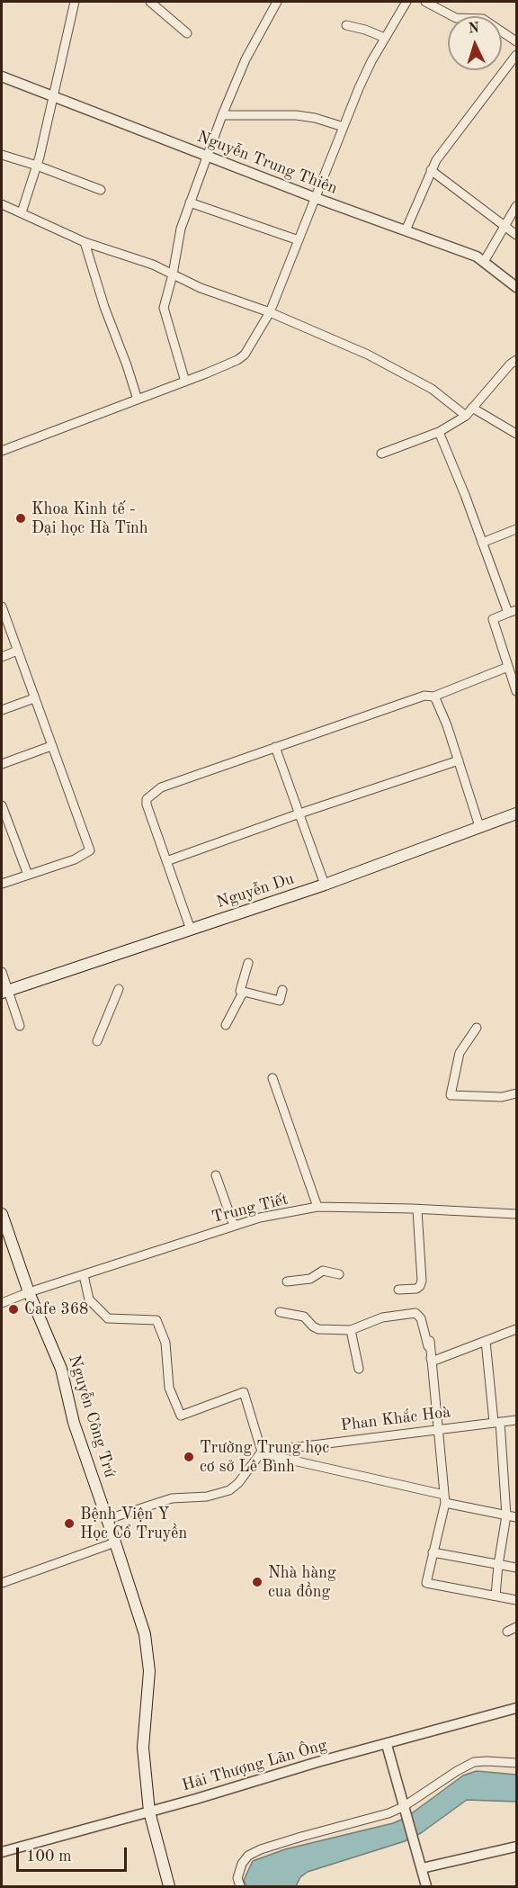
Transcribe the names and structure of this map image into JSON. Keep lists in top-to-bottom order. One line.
{"streets":{"main road":["Nguyễn Du","Nguyễn Công Trứ"],"street":["Nguyễn Trung Thiên","Trung Tiết","Phan Khắc Hoà","Hải Thượng Lãn Ông"]},"crossings":[["Trung Tiết","Nguyễn Công Trứ"],["Nguyễn Công Trứ","Hải Thượng Lãn Ông"]],"places":["Khoa Kinh tế - Đại học Hà Tĩnh","Cafe 368","Trường Trung học cơ sở Lê Bình","Bệnh Viện Y Học Cổ Truyền","Nhà hàng cua đồng"],"scale_bar":"100 m","north":"top"}
